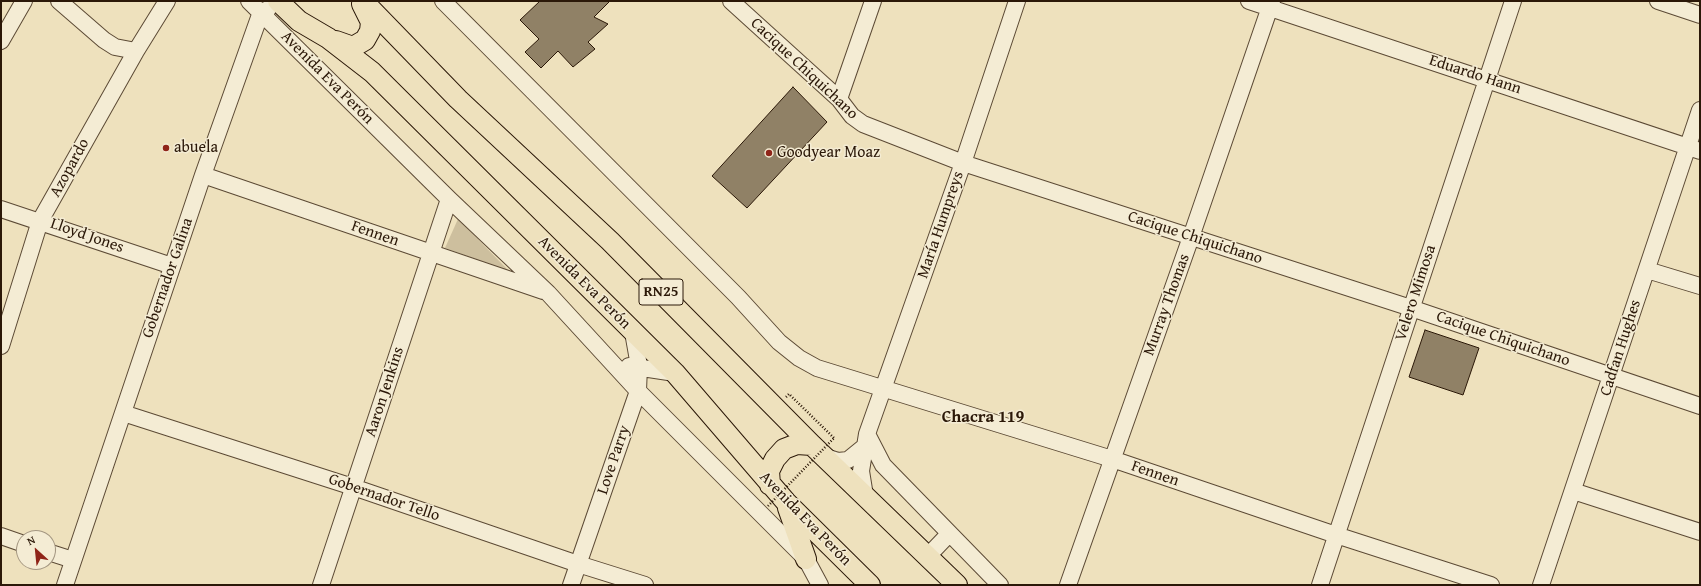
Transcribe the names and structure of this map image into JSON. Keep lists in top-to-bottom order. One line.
{"streets":{"main road":["Avenida Eva Perón","RN25"],"street":["Cacique Chiquichano","Eduardo Hann","Azopardo","María Humpreys","Fennen","Lloyd Jones","Gobernador Galina","Velero Mimosa","Murray Thomas","Cadfan Hughes","Aaron Jenkins","Love Parry","Gobernador Tello"]},"crossings":[["Cacique Chiquichano","María Humpreys"],["Cacique Chiquichano","Velero Mimosa"],["Cacique Chiquichano","Murray Thomas"],["Cacique Chiquichano","Cadfan Hughes"],["Eduardo Hann","Velero Mimosa"],["Eduardo Hann","Murray Thomas"],["Eduardo Hann","Cadfan Hughes"],["Avenida Eva Perón","Fennen"],["Avenida Eva Perón","Gobernador Galina"],["Avenida Eva Perón","Aaron Jenkins"],["Avenida Eva Perón","Love Parry"],["Azopardo","Lloyd Jones"],["María Humpreys","Fennen"],["María Humpreys","RN25"],["Fennen","Gobernador Galina"],["Fennen","Velero Mimosa"],["Fennen","Murray Thomas"],["Fennen","Aaron Jenkins"],["Lloyd Jones","Gobernador Galina"],["Gobernador Galina","Gobernador Tello"],["Aaron Jenkins","Gobernador Tello"],["Love Parry","Gobernador Tello"]],"districts":["Chacra 119"],"places":["abuela","Goodyear Moaz"],"north":"top left"}
